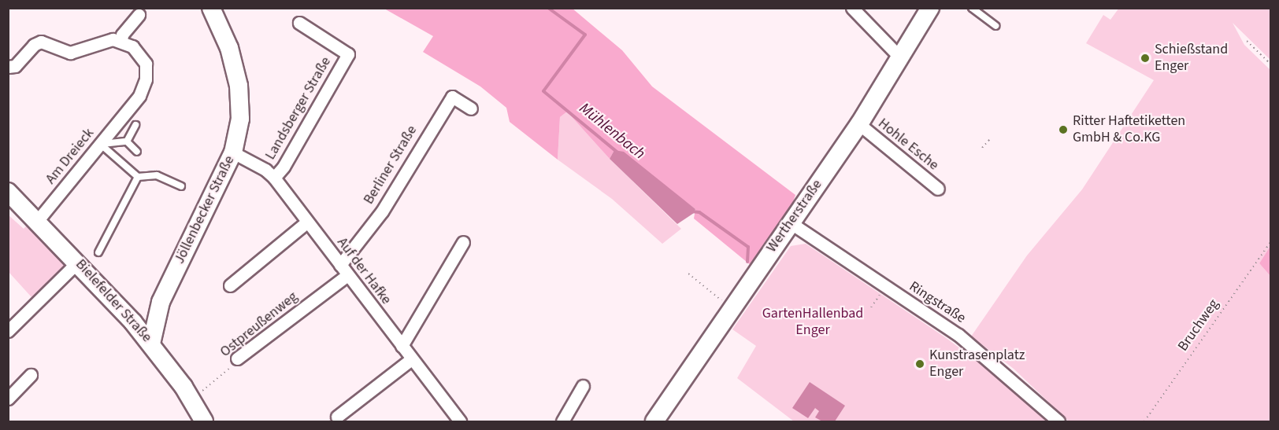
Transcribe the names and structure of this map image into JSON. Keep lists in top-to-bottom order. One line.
{"streets":{"main road":["Jöllenbecker Straße","Wertherstraße","Bielefelder Straße"],"street":["Landsberger Straße","Hohle Esche","Am Dreieck","Berliner Straße","Auf der Hafke","Ringstraße","Ostpreußenweg"],"path":["Bruchweg"]},"crossings":[["Landsberger Straße","Auf der Hafke"],["Hohle Esche","Wertherstraße"],["Am Dreieck","Bielefelder Straße"],["Berliner Straße","Auf der Hafke"],["Jöllenbecker Straße","Auf der Hafke"],["Jöllenbecker Straße","Bielefelder Straße"],["Wertherstraße","Ringstraße"],["Auf der Hafke","Ostpreußenweg"],["Bielefelder Straße","Ostpreußenweg"]],"water":["Mühlenbach"],"parks":["GartenHallenbad Enger"],"places":["Schießstand Enger","Ritter Haftetiketten GmbH & Co.KG","Kunstrasenplatz Enger"]}
